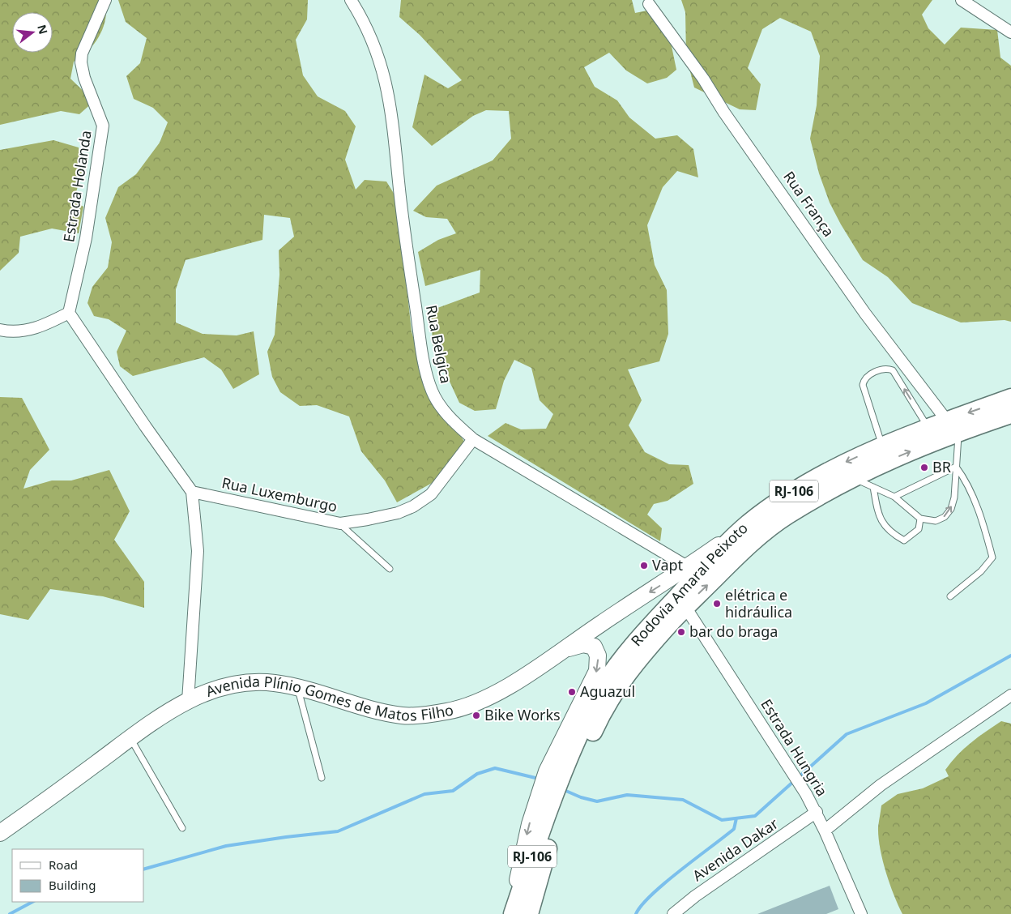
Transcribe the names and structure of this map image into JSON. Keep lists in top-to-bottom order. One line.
{"streets":{"highway":["RJ-106","Rodovia Amaral Peixoto"],"main road":["Avenida Plínio Gomes de Matos Filho"],"street":["Estrada Holanda","Rua França","Rua Belgica","Rua Luxemburgo","Estrada Hungria","Avenida Dakar"]},"crossings":[["Rua França","Rodovia Amaral Peixoto"],["Rua Belgica","Rua Luxemburgo"],["Rua Belgica","Avenida Plínio Gomes de Matos Filho"],["Rodovia Amaral Peixoto","Avenida Plínio Gomes de Matos Filho"],["Rodovia Amaral Peixoto","Estrada Hungria"],["Estrada Hungria","Avenida Dakar"]],"places":["BR","Vapt","elétrica e hidráulica","bar do braga","Aguazul","Bike Works"],"legend":["Road","Building"],"north":"right"}
